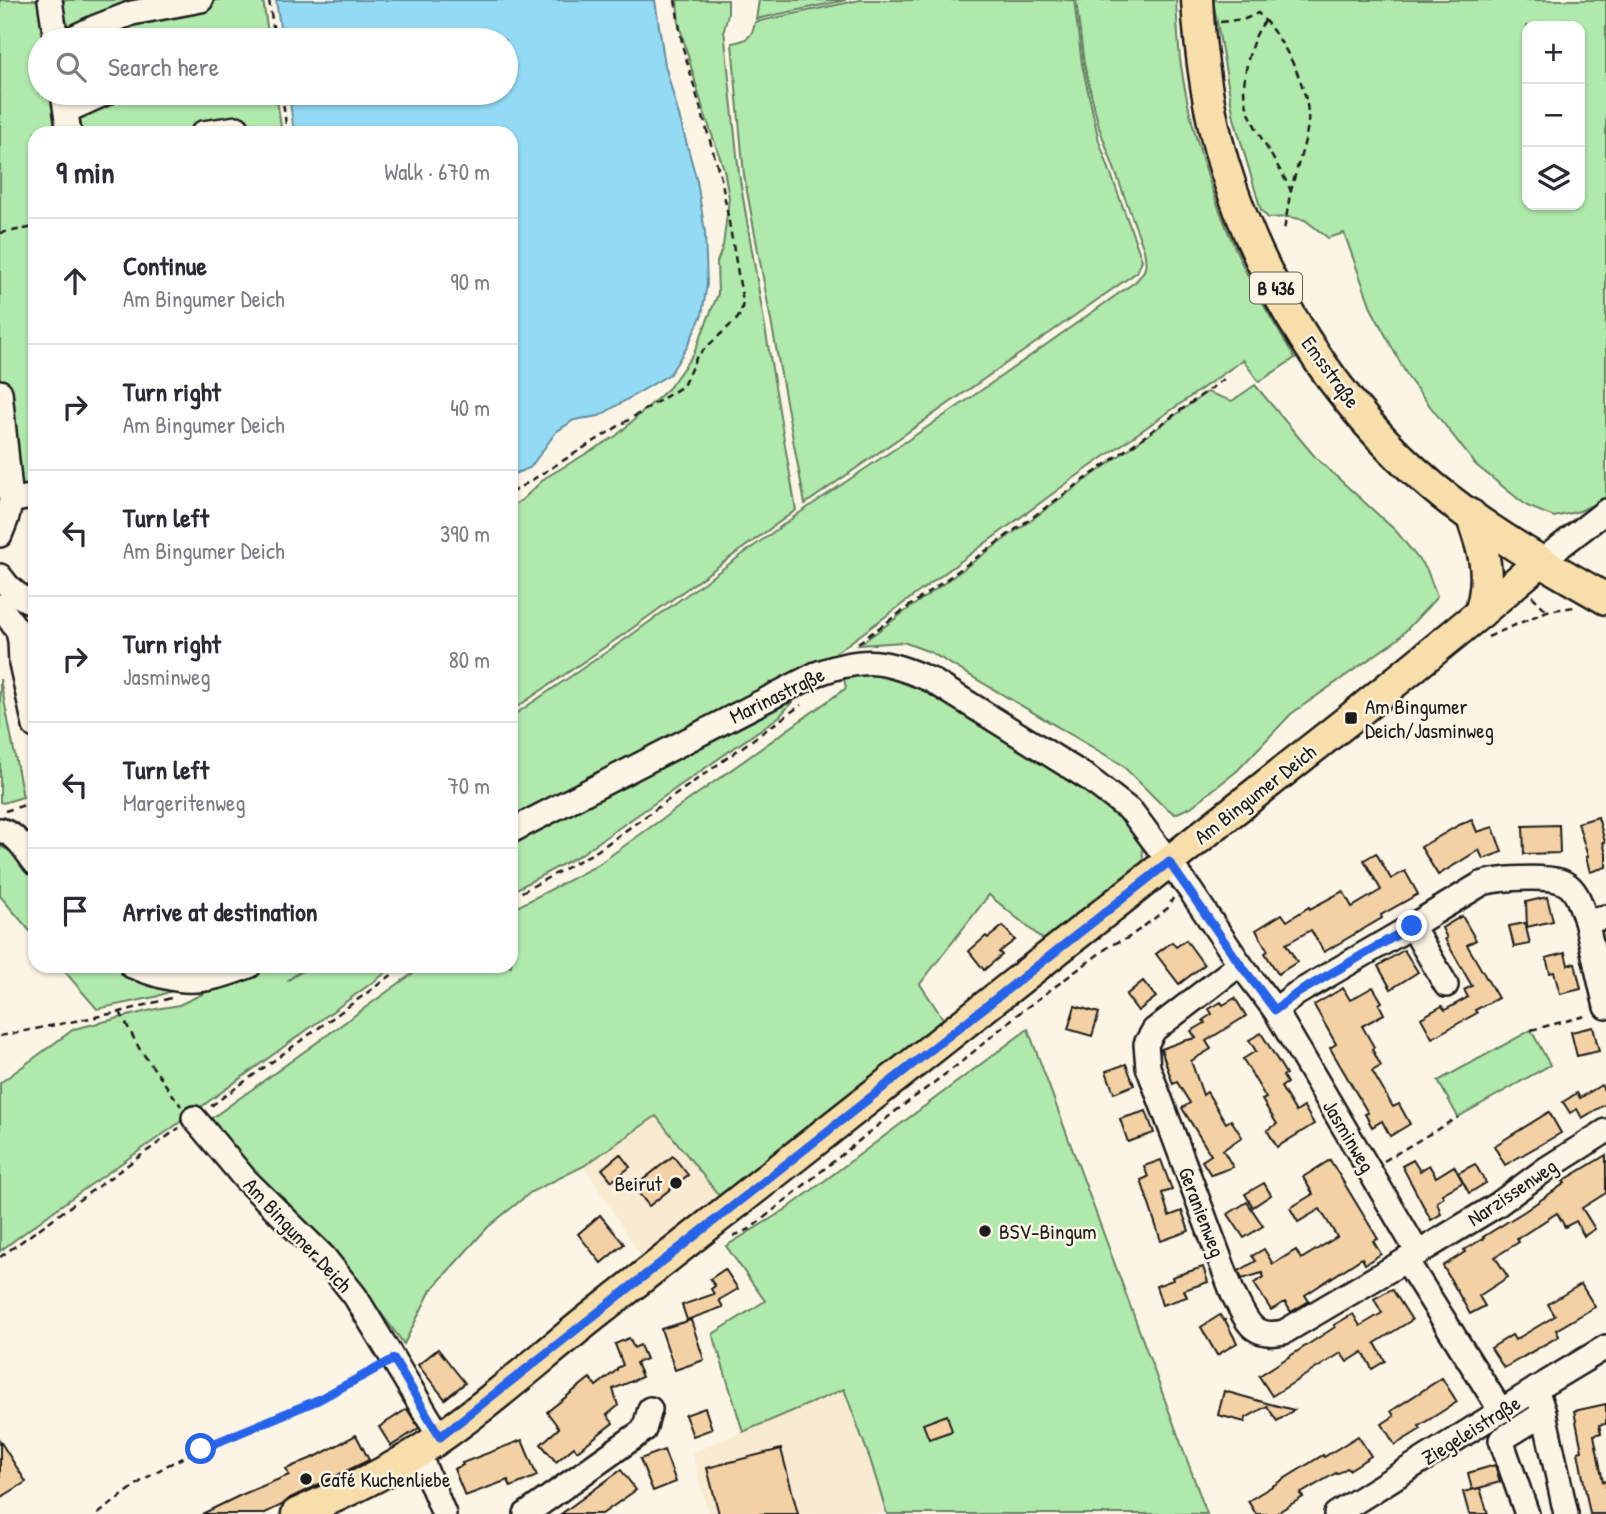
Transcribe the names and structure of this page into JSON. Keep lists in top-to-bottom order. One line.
{"streets":{"main road":["B 436","Emsstraße","Am Bingumer Deich"],"street":["Marinastraße","Jasminweg","Narzissenweg","Geranienweg","Ziegeleistraße"]},"crossings":[["Emsstraße","Am Bingumer Deich"],["Marinastraße","Am Bingumer Deich"],["Marinastraße","Jasminweg"],["Am Bingumer Deich","Jasminweg"],["Jasminweg","Narzissenweg"],["Jasminweg","Geranienweg"],["Jasminweg","Ziegeleistraße"],["Narzissenweg","Geranienweg"]],"places":{"transit":["Am Bingumer Deich/Jasminweg"],"other":["Beirut","BSV-Bingum","Café Kuchenliebe"]},"page":{"map_buttons":["+","−"],"search":"Search here","heading":["9 min","Walk · 670 m"],"list":[["Continue","Am Bingumer Deich","90 m"],["Turn right","Am Bingumer Deich","40 m"],["Turn left","Am Bingumer Deich","390 m"],["Turn right","Jasminweg","80 m"],["Turn left","Margeritenweg","70 m"],"Arrive at destination"]}}
